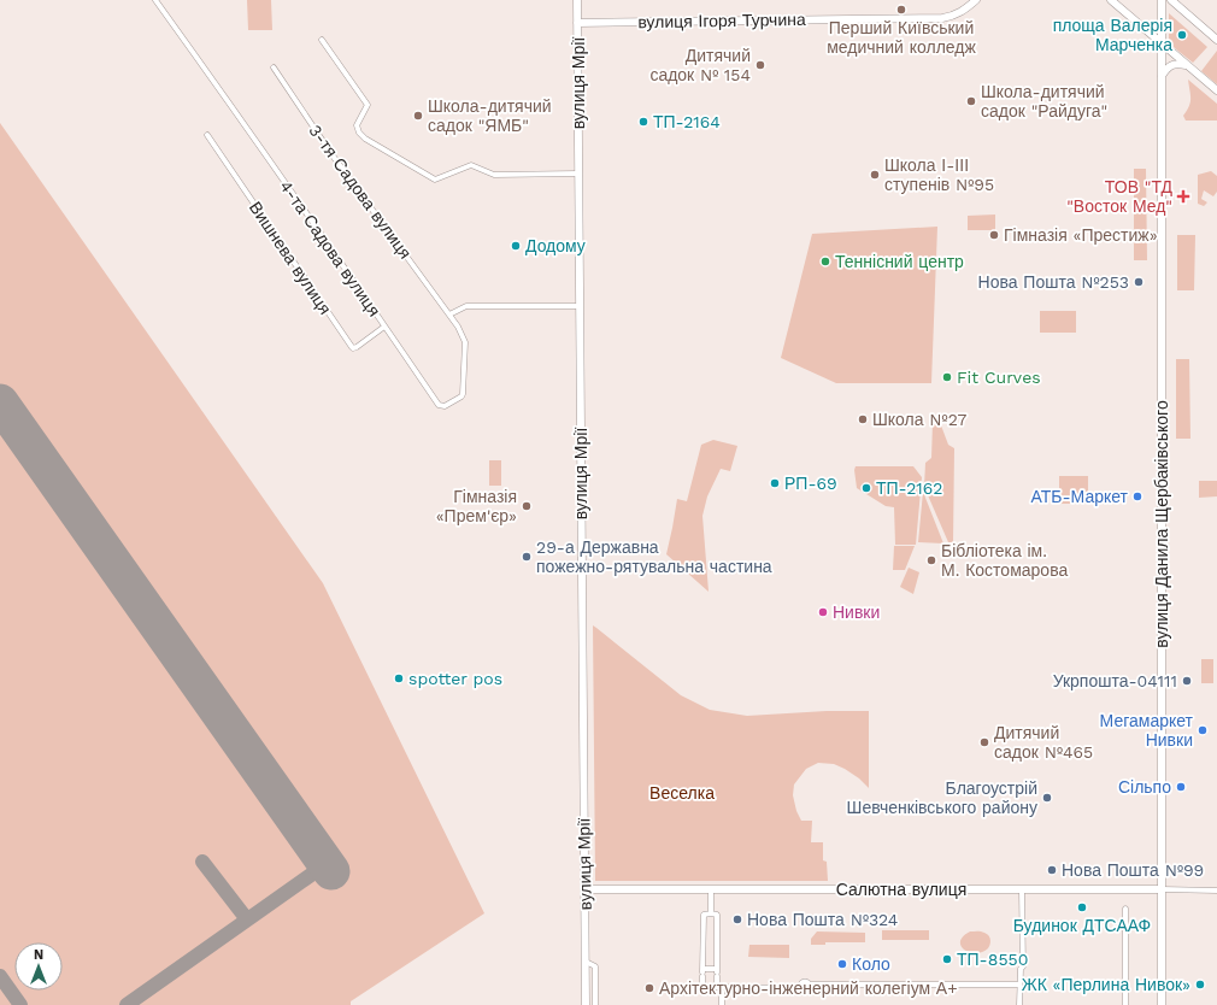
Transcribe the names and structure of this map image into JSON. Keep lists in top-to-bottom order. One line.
{"streets":{"street":["вулиця Ігоря Турчина","вулиця Мрії","3-тя Садова вулиця","4-та Садова вулиця","Вишнева вулиця","вулиця Данила Щербаківського","Салютна вулиця"]},"crossings":[["вулиця Ігоря Турчина","вулиця Мрії"],["вулиця Мрії","Салютна вулиця"],["3-тя Садова вулиця","4-та Садова вулиця"],["4-та Садова вулиця","Вишнева вулиця"],["вулиця Данила Щербаківського","Салютна вулиця"]],"parks":["Веселка"],"places":{"other":["Перший Київський медичний колледж","площа Валерія Марченка","Дитячий садок № 154","Школа-дитячий садок \"Райдуга\"","Школа-дитячий садок \"ЯМБ\"","ТП-2164","Школа І-ІІІ ступенів №95","Гімназія «Престиж»","Додому","Теннісний центр","Нова Пошта №253","Fit Curves","Школа №27","РП-69","ТП-2162","АТБ-Маркет","Гімназія «Прем'єр»","29-а Державна пожежно-рятувальна частина","Бібліотека ім. М. Костомарова","Нивки","spotter pos","Укрпошта-04111","Мегамаркет Нивки","Дитячий садок №465","Сільпо","Благоустрій Шевченківського району","Нова Пошта №99","Будинок ДТСААФ","Нова Пошта №324","ТП-8550","Коло","ЖК «Перлина Нивок»","Архітектурно-інженерний колегіум А+"],"health":["ТОВ \"ТД \"Восток Мед\""]},"north":"top"}
